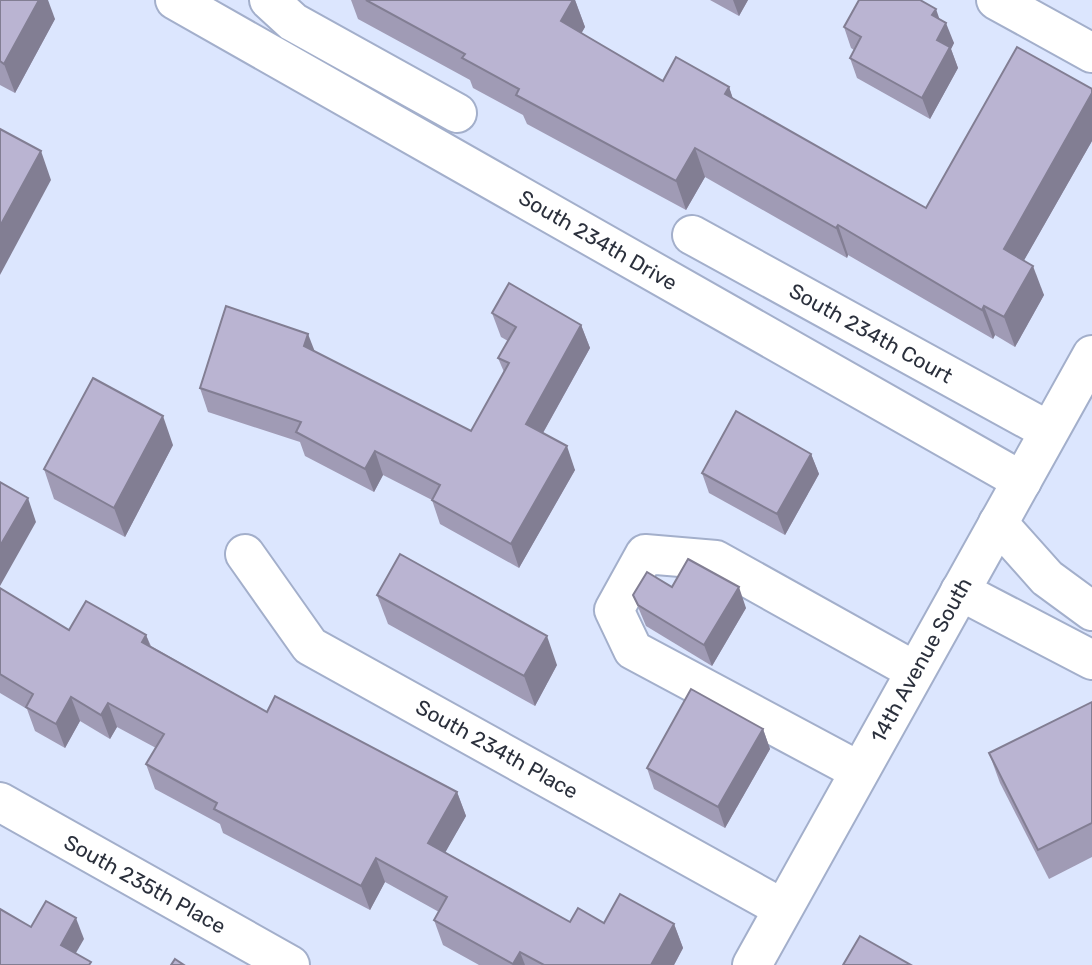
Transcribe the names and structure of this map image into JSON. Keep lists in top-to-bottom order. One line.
{"streets":{"street":["South 234th Drive","South 234th Court","14th Avenue South","South 234th Place","South 235th Place"]},"crossings":[["South 234th Drive","14th Avenue South"],["South 234th Court","14th Avenue South"],["14th Avenue South","South 234th Place"]]}
